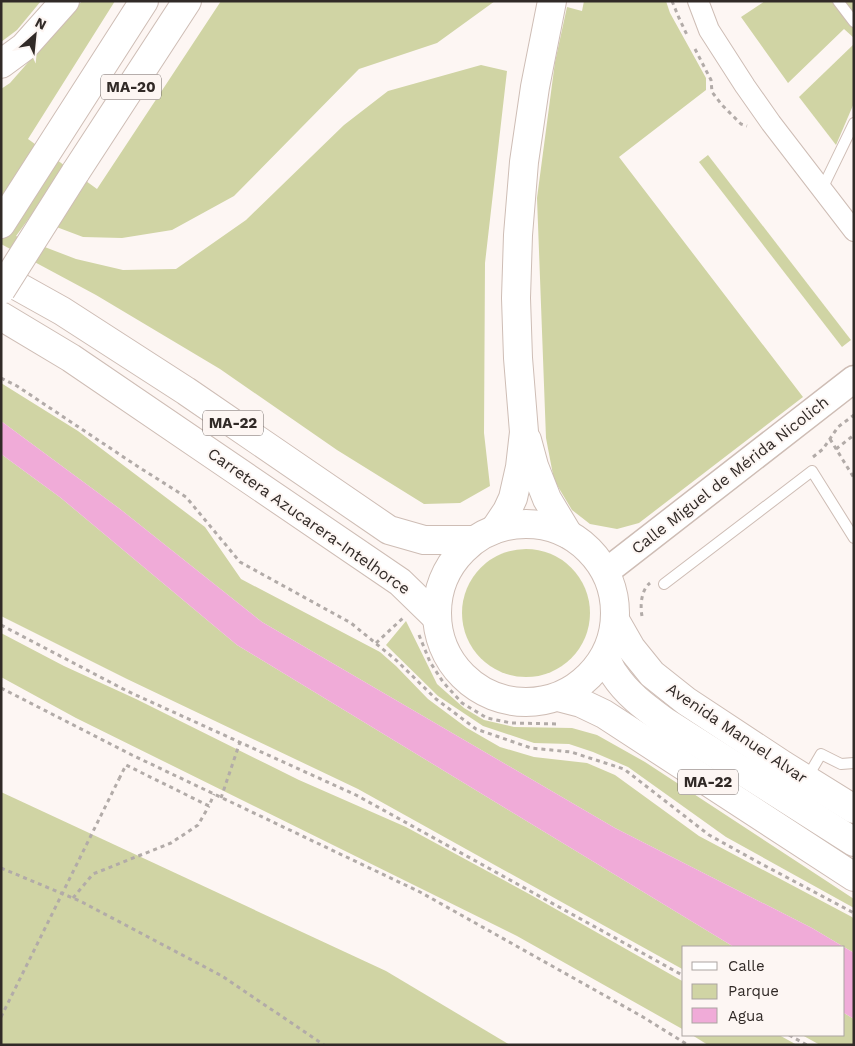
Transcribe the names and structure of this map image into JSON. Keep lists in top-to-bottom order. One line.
{"streets":{"main road":["MA-20","MA-22","Carretera Azucarera-Intelhorce","Avenida Manuel Alvar"],"street":["Calle Miguel de Mérida Nicolich"]},"crossings":[["MA-22","Calle Miguel de Mérida Nicolich"],["MA-22","Carretera Azucarera-Intelhorce"],["MA-22","Avenida Manuel Alvar"]],"legend":["Calle","Parque","Agua"],"north":"top right"}
